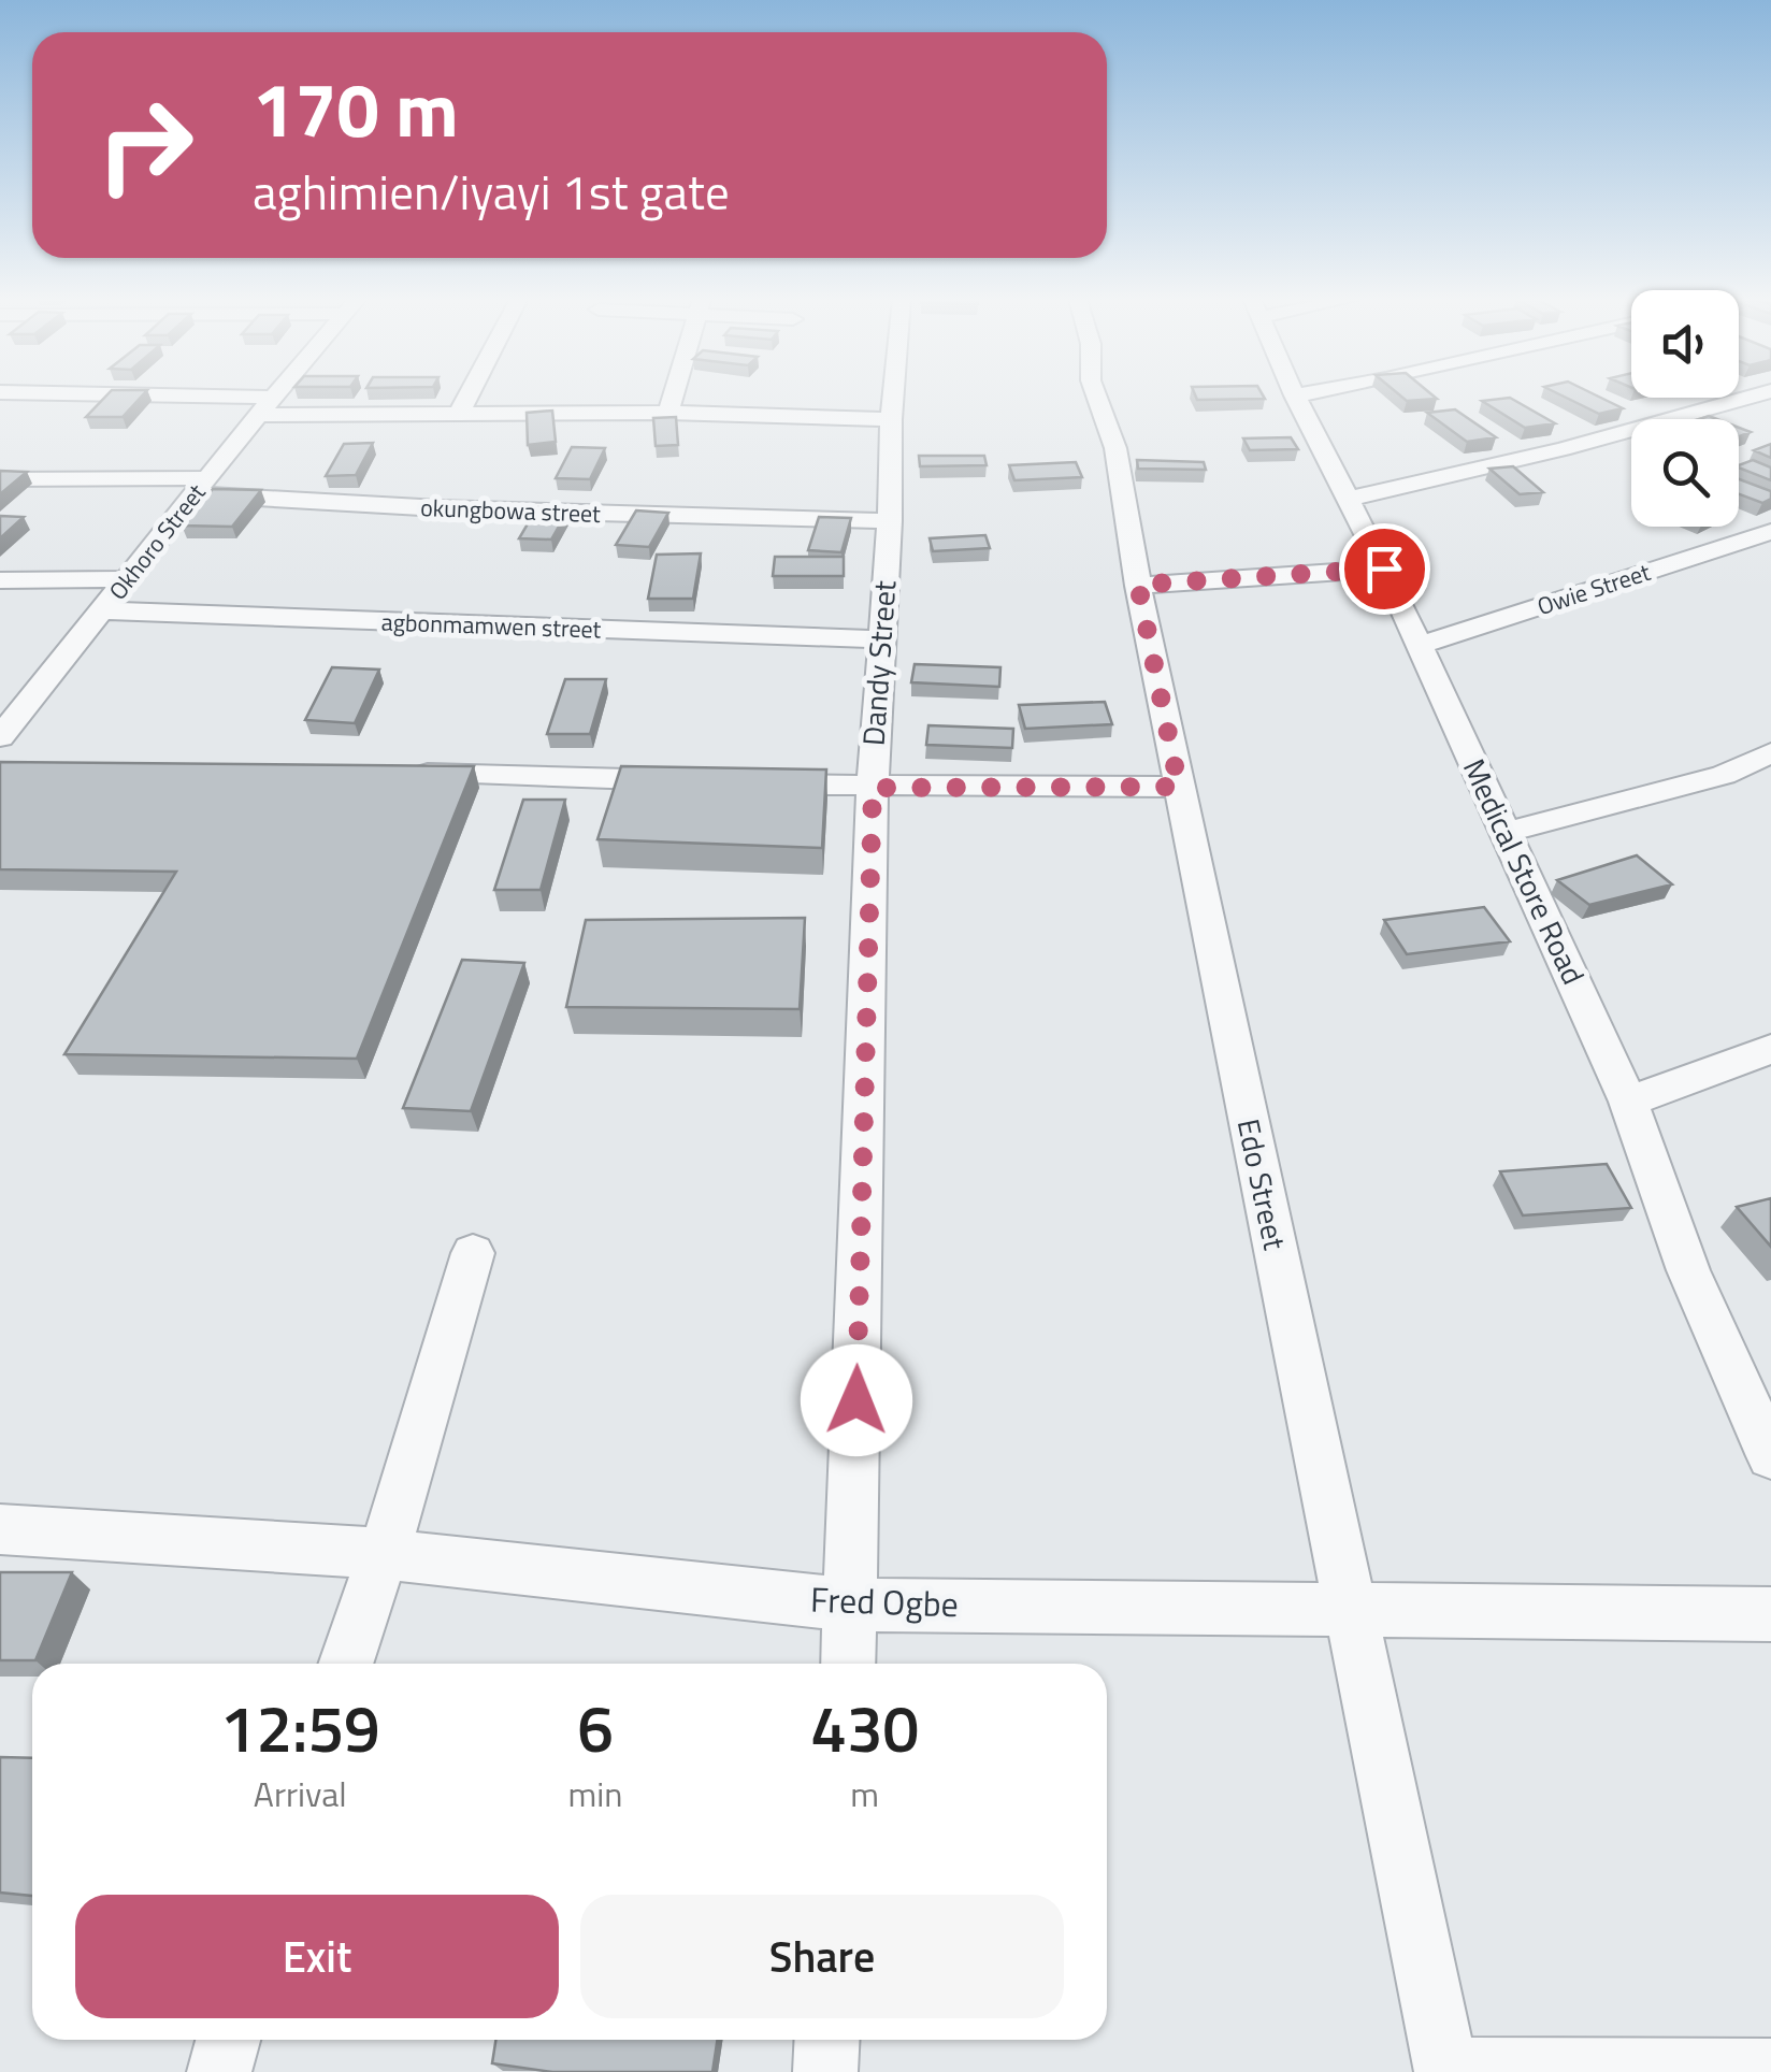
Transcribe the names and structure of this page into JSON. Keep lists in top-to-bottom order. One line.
{"streets":{"street":["okungbowa street","Okhoro Street","Owie Street","agbonmamwen street","Dandy Street","Medical Store Road","Edo Street","Fred Ogbe"]},"crossings":[["okungbowa street","Okhoro Street"],["okungbowa street","Dandy Street"],["Okhoro Street","agbonmamwen street"],["Owie Street","Medical Store Road"],["agbonmamwen street","Dandy Street"],["Dandy Street","Fred Ogbe"],["Edo Street","Fred Ogbe"]],"page":{"turn":["170 m","aghimien/iyayi 1st gate"],"eta":["12:59","Arrival","6","min","430","m"],"buttons":["Exit","Share"]}}
